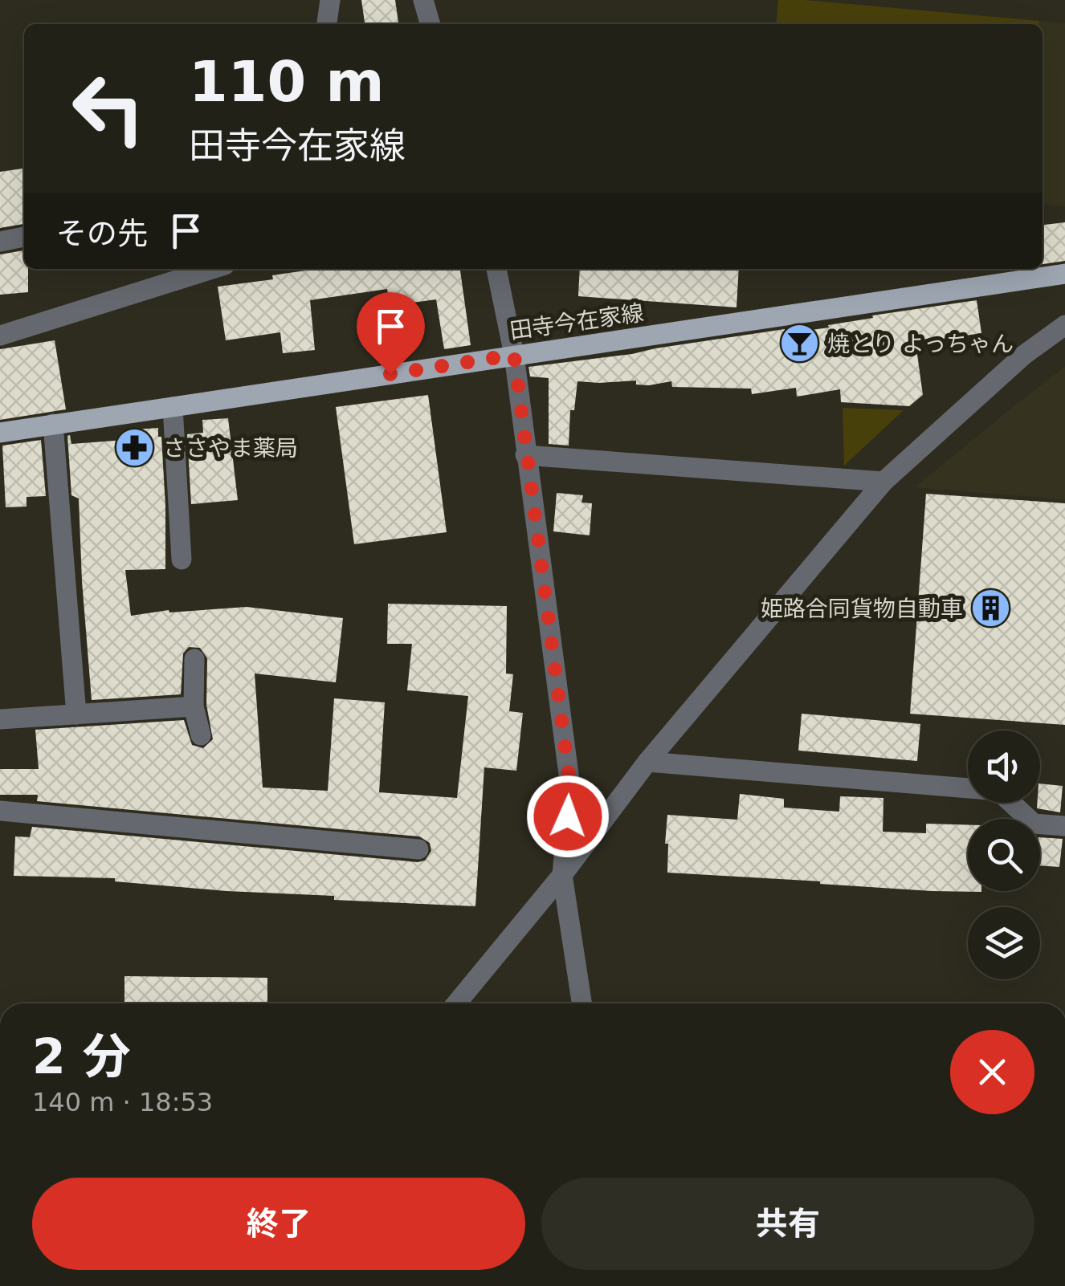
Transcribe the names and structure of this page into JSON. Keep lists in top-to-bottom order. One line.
{"streets":{"main road":["田寺今在家線"]},"places":{"bar":["焼とり よっちゃん"],"pharmacy":["ささやま薬局"],"building":["姫路合同貨物自動車"]},"page":{"turn":["110 m","田寺今在家線"],"then":"その先","heading":["2 分","140 m · 18:53"],"buttons":["終了","共有"]}}
